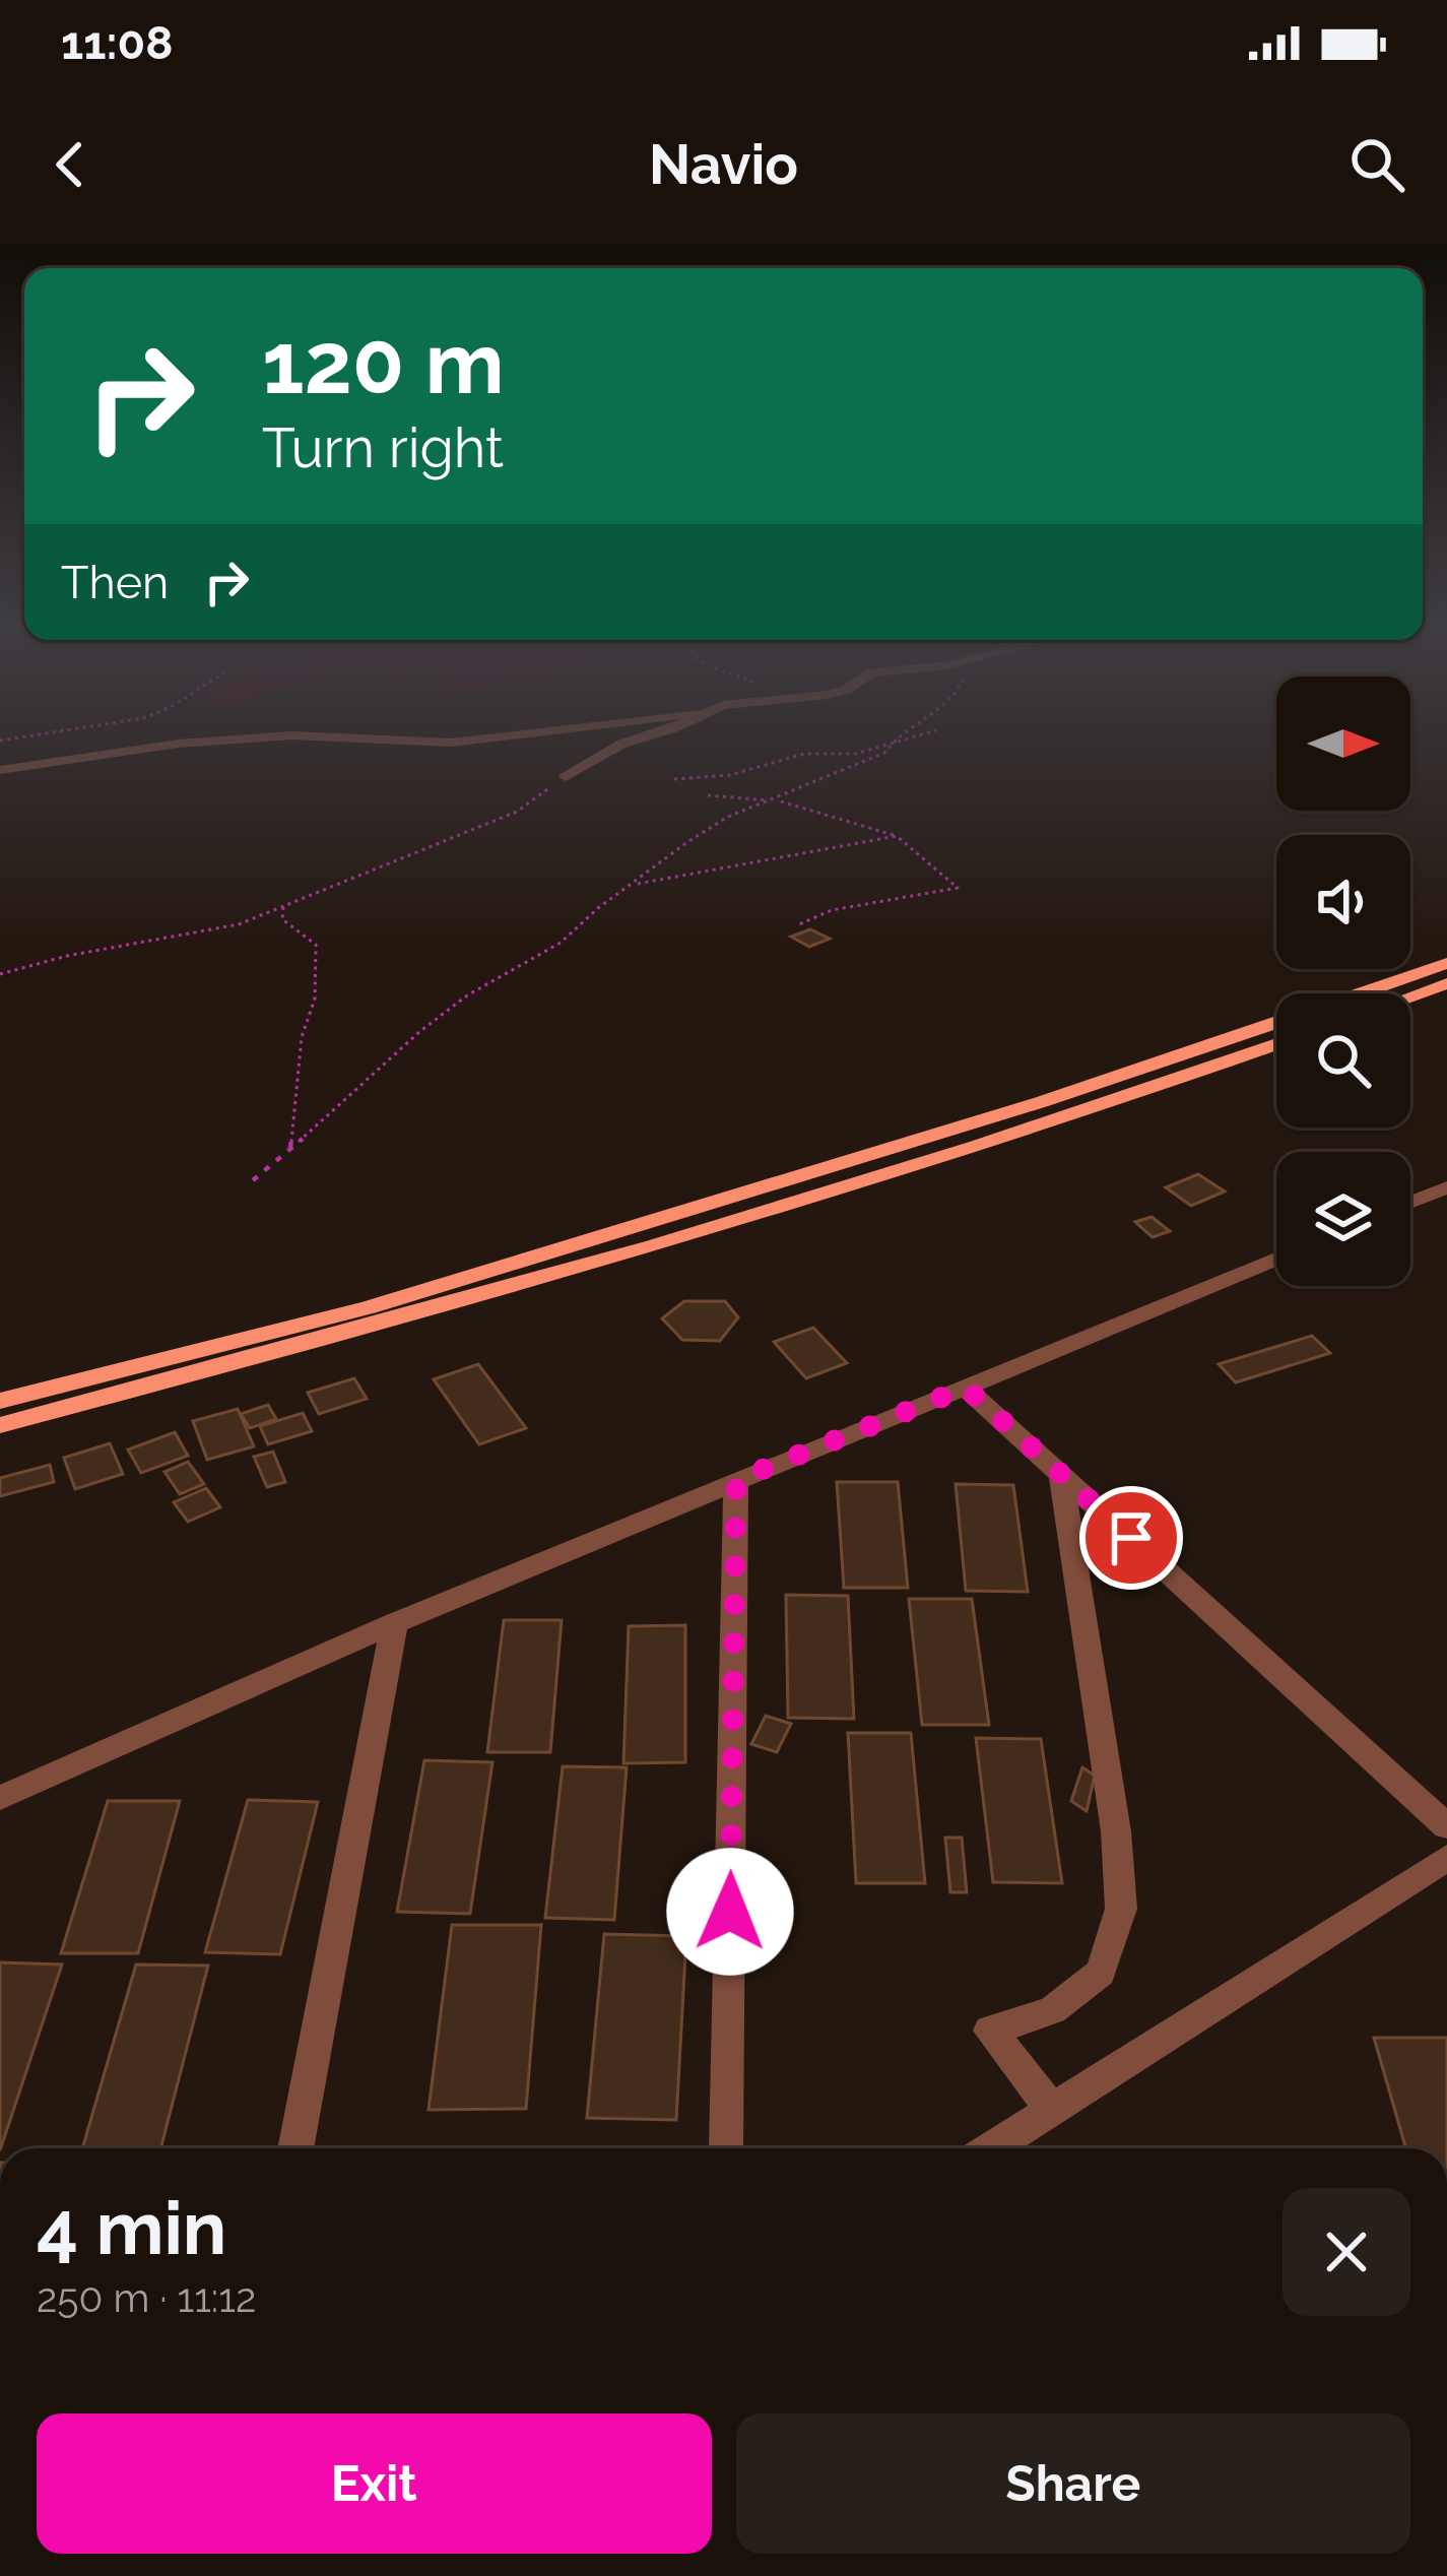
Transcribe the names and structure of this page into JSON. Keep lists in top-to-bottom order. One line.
{"north":"right","page":{"status":"11:08","header":"Navio","turn":["120 m","Turn right"],"then":"Then","heading":["4 min","250 m · 11:12"],"buttons":["Exit","Share"]}}
